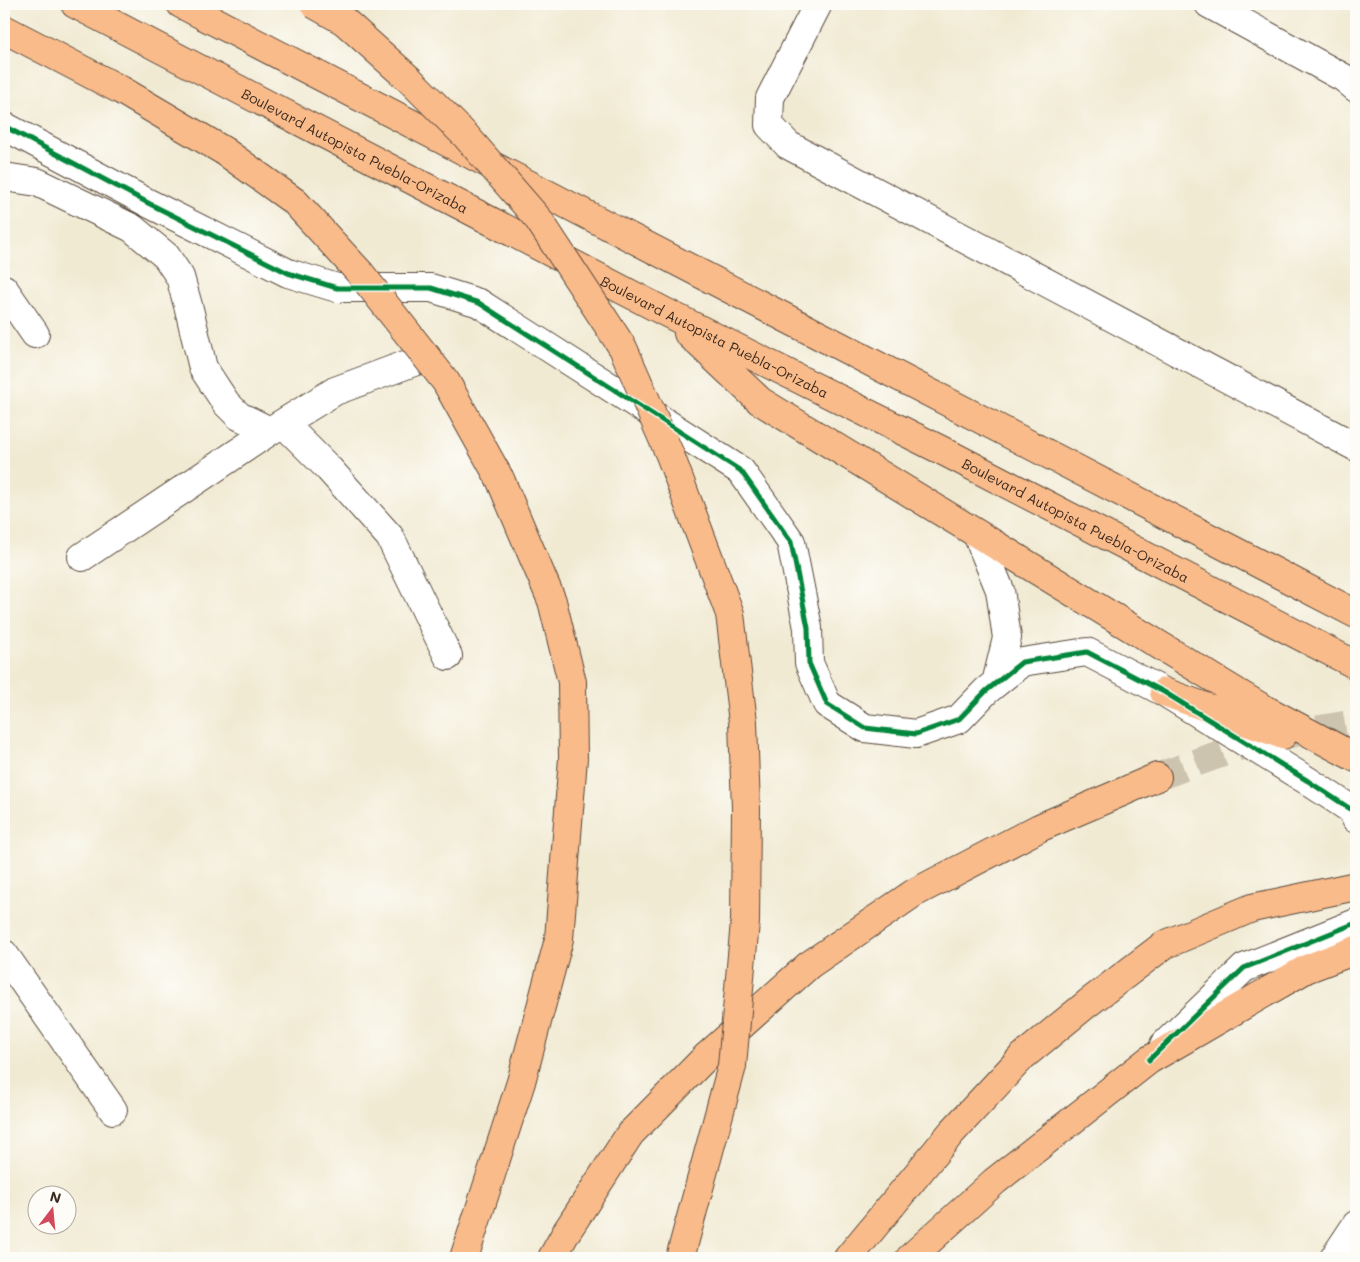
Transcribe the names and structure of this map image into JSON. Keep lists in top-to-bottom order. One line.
{"streets":{"highway":["Boulevard Autopista Puebla-Orizaba"]},"north":"top"}
